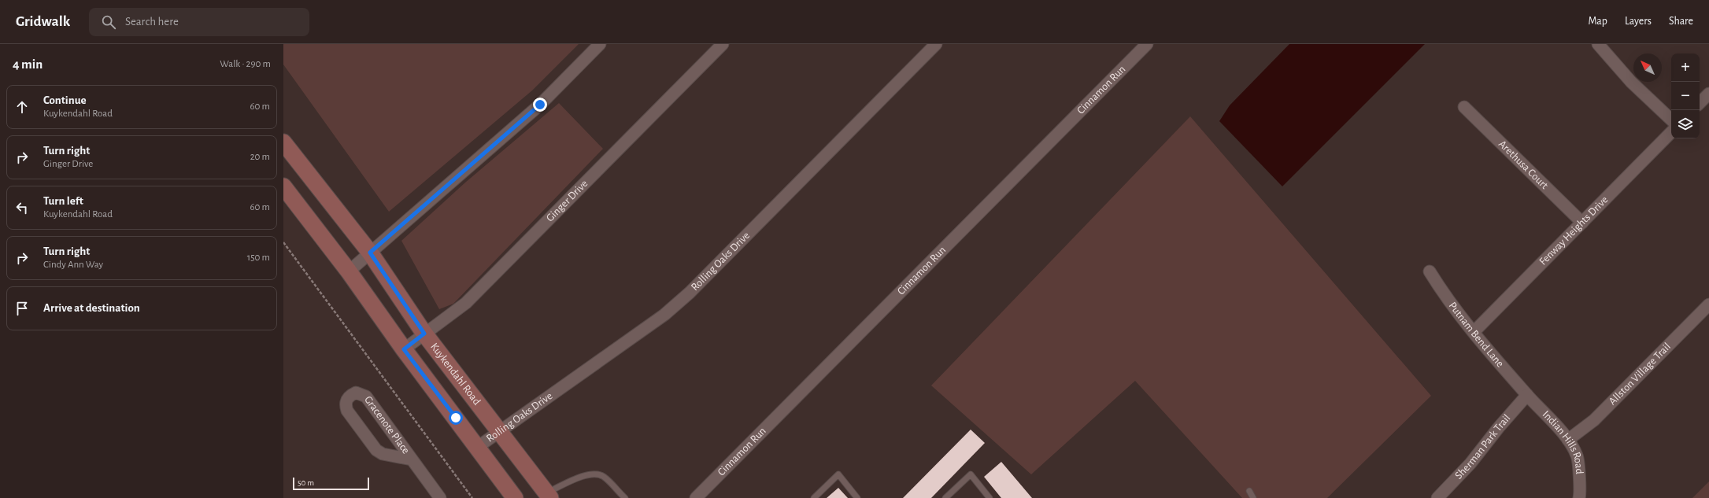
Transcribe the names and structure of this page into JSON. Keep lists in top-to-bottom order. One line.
{"streets":{"main road":["Kuykendahl Road"],"street":["Cinnamon Run","Arethusa Court","Ginger Drive","Fenway Heights Drive","Rolling Oaks Drive","Putnam Bend Lane","Allston Village Trail","Gracenote Place","Indian Hills Road","Sherman Park Trail"]},"crossings":[["Arethusa Court","Fenway Heights Drive"],["Ginger Drive","Kuykendahl Road"],["Fenway Heights Drive","Putnam Bend Lane"],["Rolling Oaks Drive","Kuykendahl Road"],["Putnam Bend Lane","Indian Hills Road"],["Putnam Bend Lane","Sherman Park Trail"],["Allston Village Trail","Indian Hills Road"],["Indian Hills Road","Sherman Park Trail"]],"scale_bar":"50 m","north":"top left","page":{"header":"Gridwalk","search":"Search here","nav":["Map","Layers","Share"],"heading":["4 min","Walk · 290 m"],"map_buttons":["+","−"],"list":[["Continue","Kuykendahl Road","60 m"],["Turn right","Ginger Drive","20 m"],["Turn left","Kuykendahl Road","60 m"],["Turn right","Cindy Ann Way","150 m"],"Arrive at destination"],"scale":"50 m"}}
